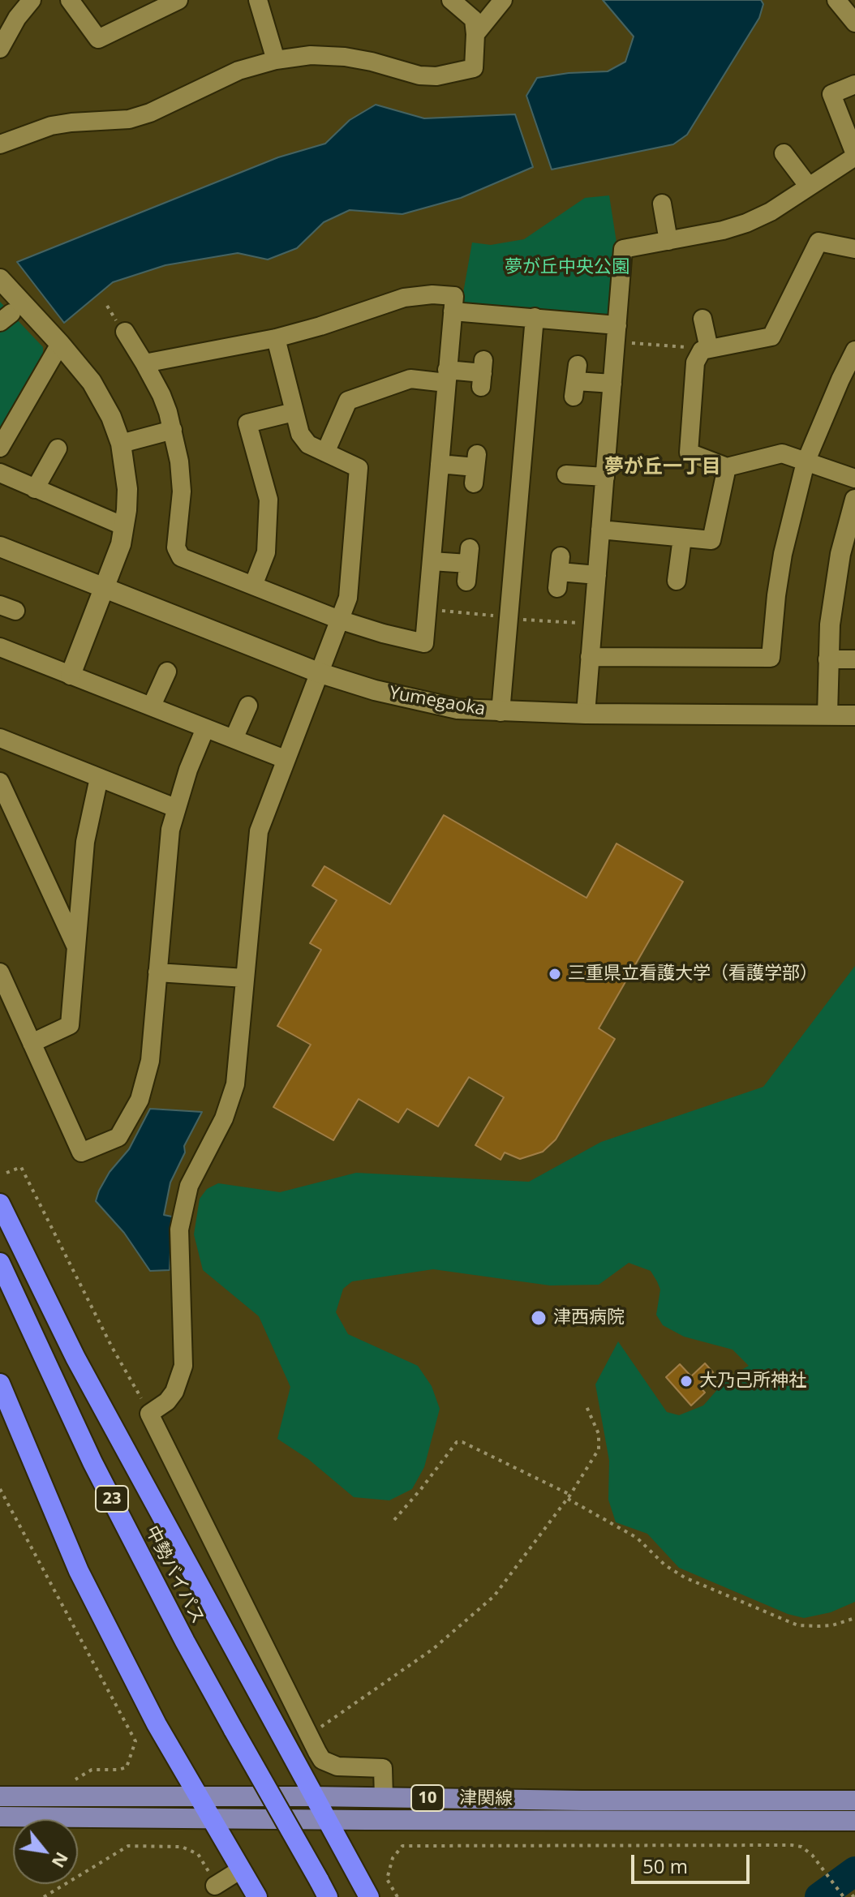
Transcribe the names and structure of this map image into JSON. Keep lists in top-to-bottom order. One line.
{"streets":{"highway":["23","中勢バイパス"],"main road":["10","津関線"],"street":["Yumegaoka"]},"districts":["夢が丘一丁目"],"parks":["夢が丘中央公園"],"places":["三重県立看護大学（看護学部）","津西病院","大乃己所神社"],"scale_bar":"50 m","north":"bottom right"}
